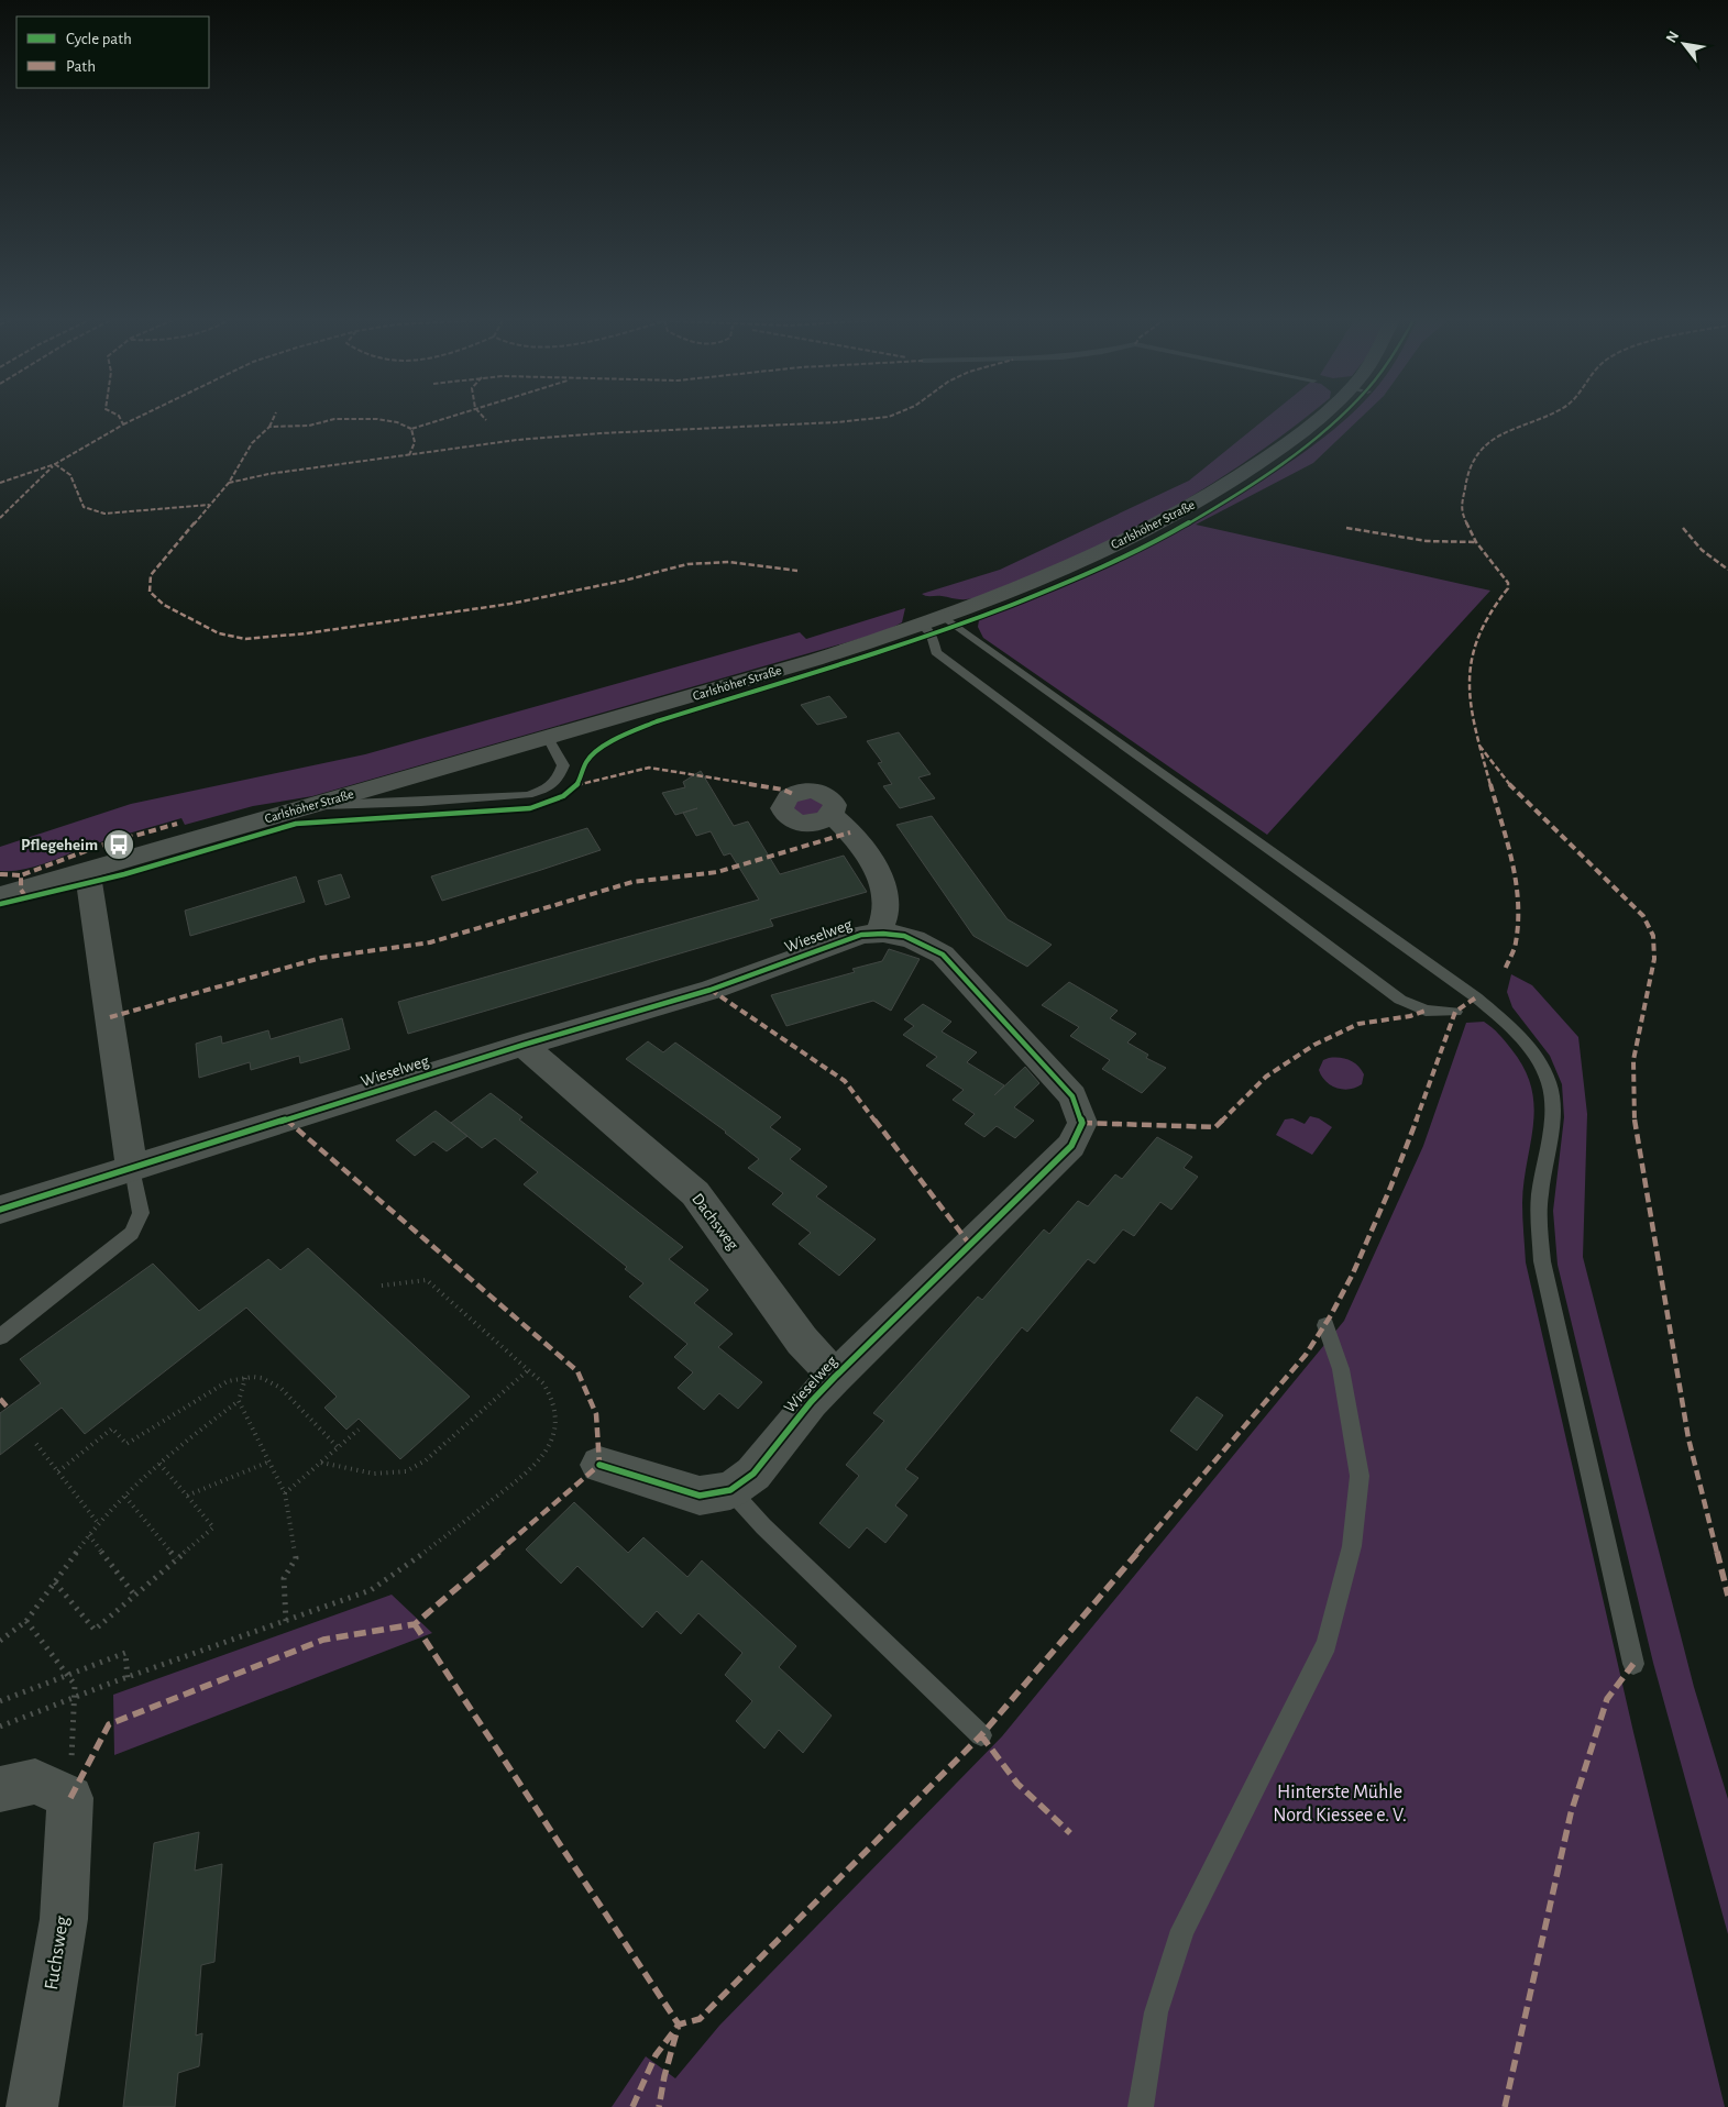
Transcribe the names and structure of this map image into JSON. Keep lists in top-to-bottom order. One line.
{"streets":{"street":["Carlshöher Straße","Wieselweg","Dachsweg","Fuchsweg"]},"crossings":[["Wieselweg","Dachsweg"]],"parks":["Hinterste Mühle Nord Kiessee e. V."],"places":{"bus stop":["Pflegeheim"]},"legend":["Cycle path","Path"],"north":"top left"}
